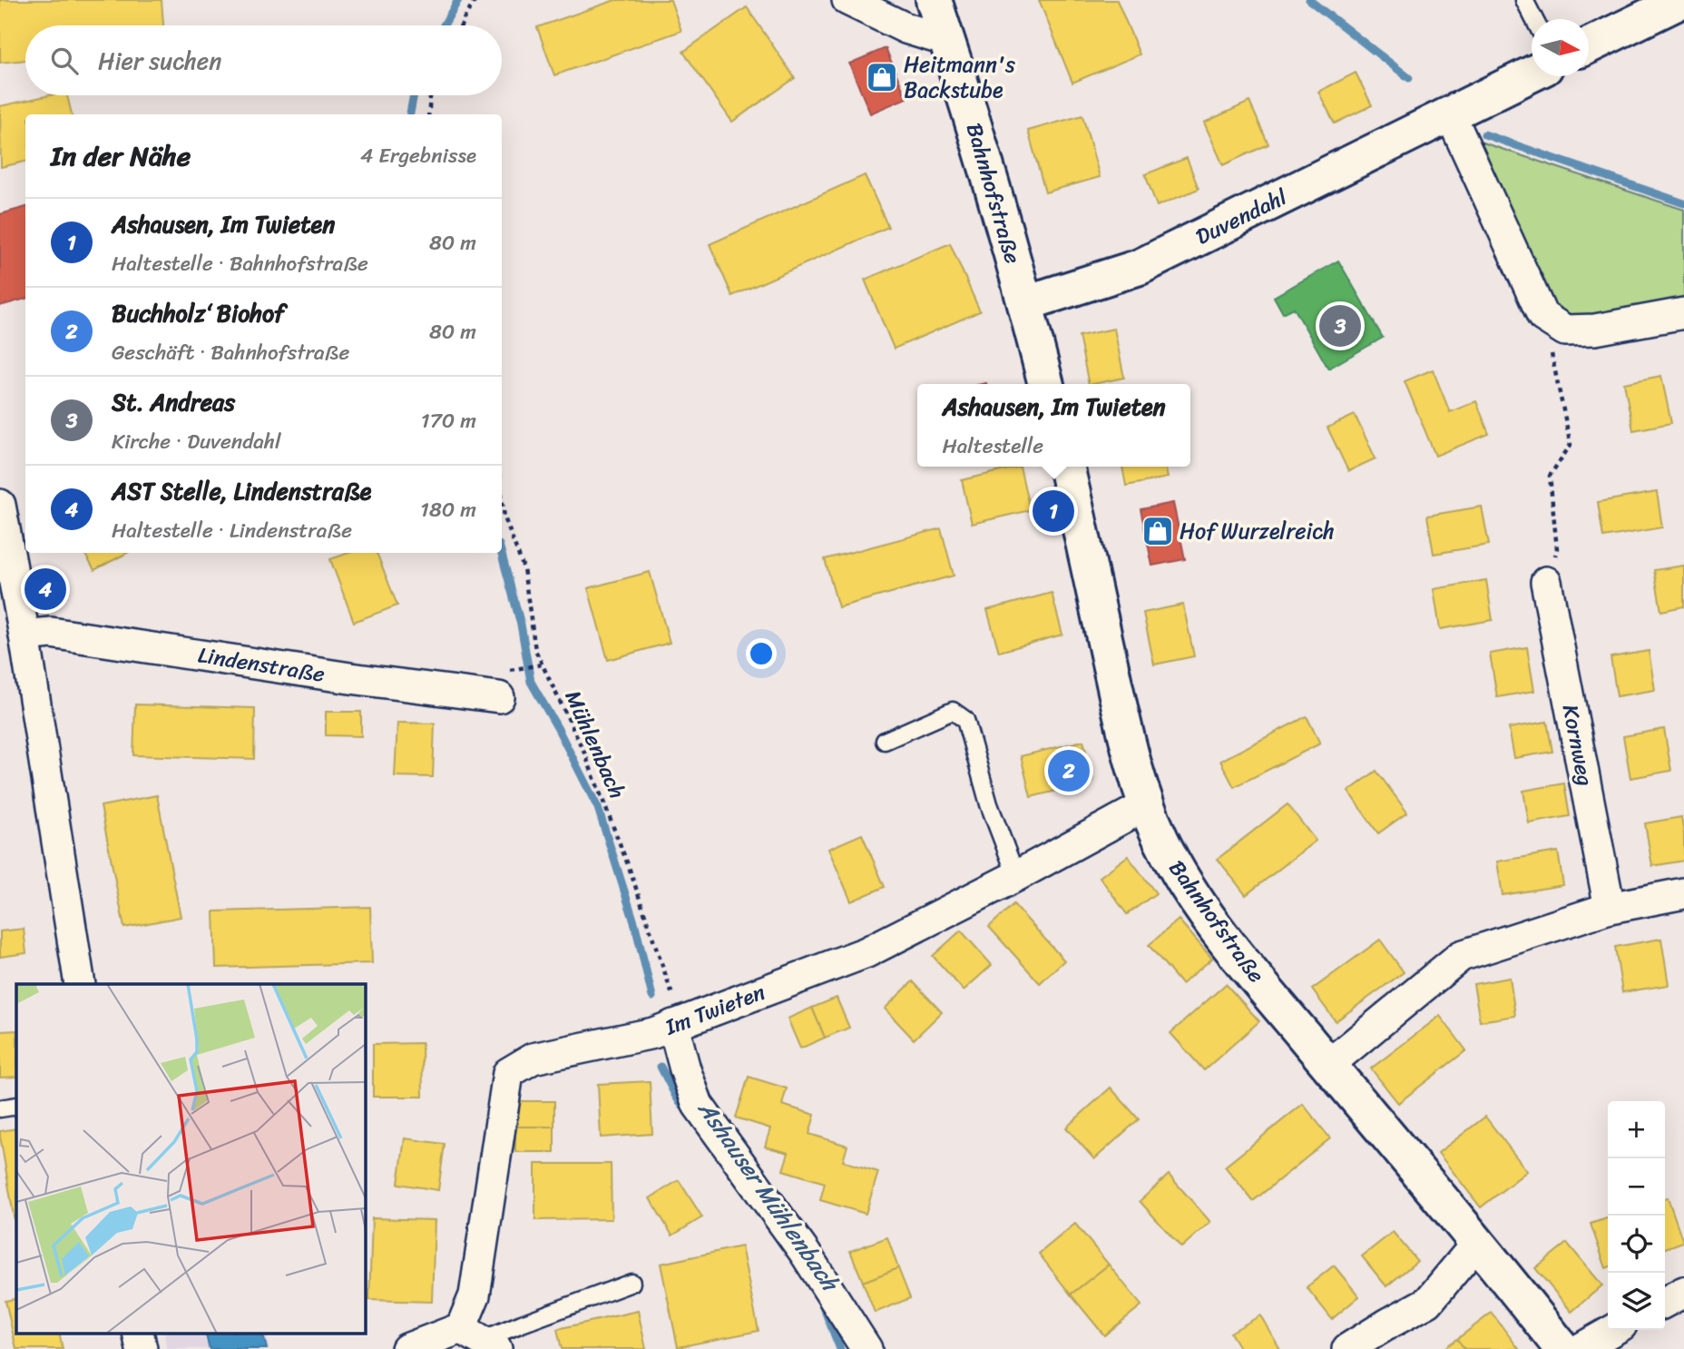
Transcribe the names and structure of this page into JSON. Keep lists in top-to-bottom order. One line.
{"streets":{"street":["Bahnhofstraße","Duvendahl","Lindenstraße","Kornweg","Im Twieten"],"path":["Mühlenbach"]},"crossings":[["Bahnhofstraße","Duvendahl"],["Bahnhofstraße","Im Twieten"],["Mühlenbach","Im Twieten"]],"water":["Ashauser Mühlenbach"],"places":{"shop":["Heitmann's Backstube","Hof Wurzelreich"]},"north":"right","page":{"search":"Hier suchen","heading":["In der Nähe","4 Ergebnisse"],"list":[{"mark":"1","name":"Ashausen, Im Twieten","note":"Haltestelle · Bahnhofstraße","value":"80 m"},{"mark":"2","name":"Buchholz‘ Biohof","note":"Geschäft · Bahnhofstraße","value":"80 m"},{"mark":"3","name":"St. Andreas","note":"Kirche · Duvendahl","value":"170 m"},{"mark":"4","name":"AST Stelle, Lindenstraße","note":"Haltestelle · Lindenstraße","value":"180 m"}],"pins":["3","1","4","2"],"popup":["Ashausen, Im Twieten","Haltestelle"],"map_buttons":["+","−"]}}
